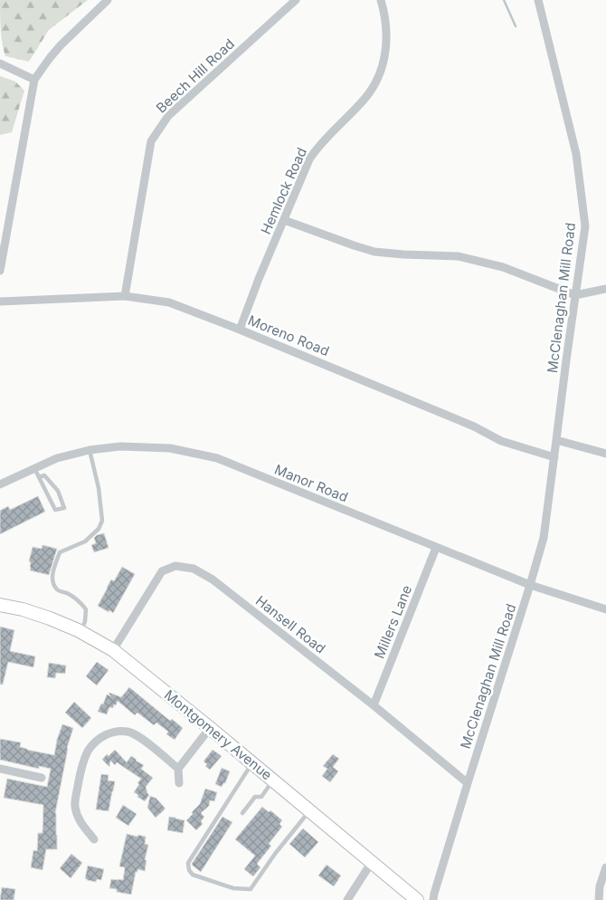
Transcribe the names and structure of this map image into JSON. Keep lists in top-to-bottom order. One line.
{"streets":{"main road":["Montgomery Avenue"],"street":["Beech Hill Road","Hemlock Road","McClenaghan Mill Road","Moreno Road","Manor Road","Millers Lane","Hansell Road"]},"crossings":[["Beech Hill Road","Moreno Road"],["Hemlock Road","Moreno Road"],["McClenaghan Mill Road","Moreno Road"],["McClenaghan Mill Road","Manor Road"],["McClenaghan Mill Road","Hansell Road"],["Manor Road","Millers Lane"],["Millers Lane","Hansell Road"],["Hansell Road","Montgomery Avenue"]]}
